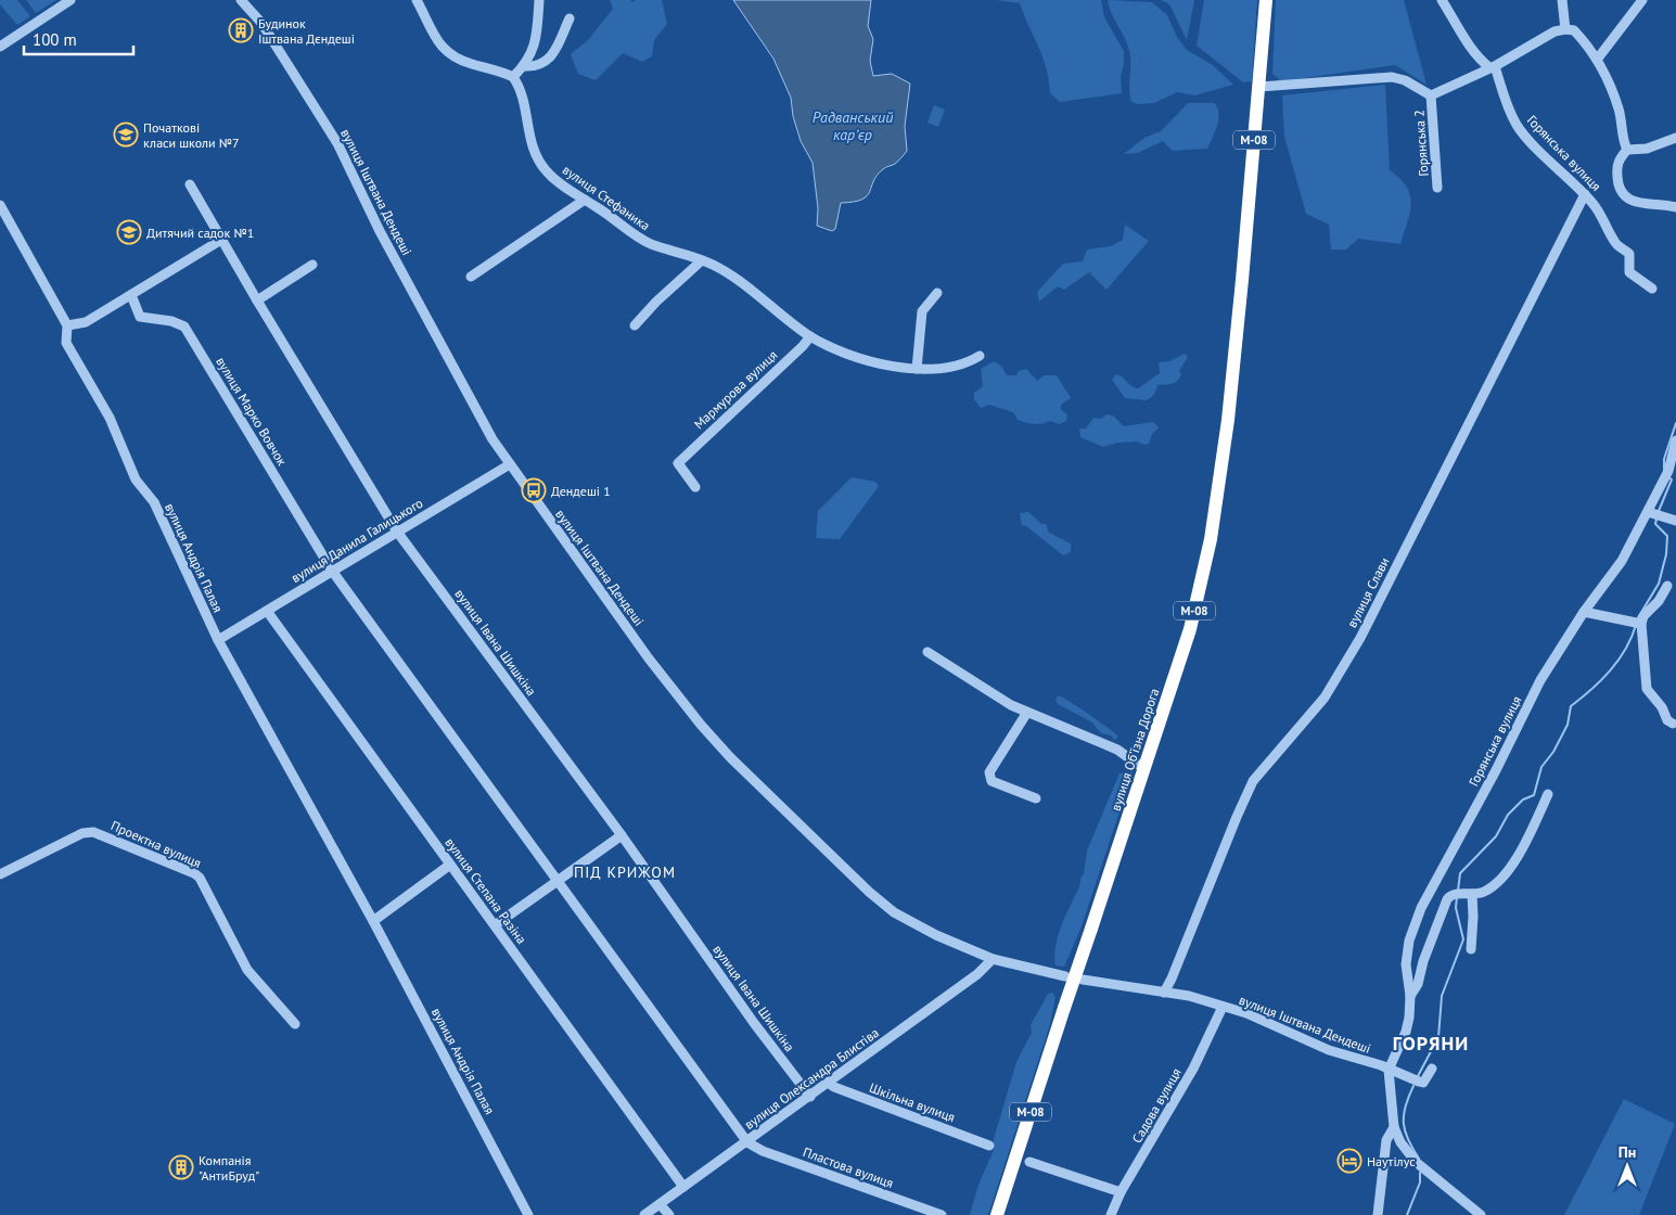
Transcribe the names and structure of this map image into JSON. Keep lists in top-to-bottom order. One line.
{"streets":{"highway":["М-08","вулиця Обʼїзна Дорога"],"street":["Горянська 2","Горянська вулиця","вулиця Іштвана Дендеші","вулиця Стефаника","Мармурова вулиця","вулиця Марко Вовчок","вулиця Данила Галицького","вулиця Андрія Палая","вулиця Слави","вулиця Івана Шишкіна","Проектна вулиця","вулиця Степана Разіна","вулиця Олександра Блистіва","Шкільна вулиця","Садова вулиця","Пластова вулиця"]},"crossings":[["М-08","вулиця Обʼїзна Дорога"],["Горянська вулиця","вулиця Іштвана Дендеші"],["Горянська вулиця","вулиця Слави"],["вулиця Іштвана Дендеші","вулиця Данила Галицького"],["вулиця Іштвана Дендеші","вулиця Слави"],["вулиця Іштвана Дендеші","вулиця Олександра Блистіва"],["вулиця Іштвана Дендеші","Садова вулиця"],["вулиця Стефаника","Мармурова вулиця"],["вулиця Марко Вовчок","вулиця Данила Галицького"],["вулиця Данила Галицького","вулиця Андрія Палая"],["вулиця Данила Галицького","вулиця Івана Шишкіна"],["вулиця Данила Галицького","вулиця Степана Разіна"],["вулиця Івана Шишкіна","вулиця Олександра Блистіва"],["вулиця Степана Разіна","вулиця Олександра Блистіва"],["вулиця Олександра Блистіва","Шкільна вулиця"],["вулиця Олександра Блистіва","Пластова вулиця"]],"districts":["ПІД КРИЖОМ","ГОРЯНИ"],"water":["Радванський карʼєр"],"places":{"building":["Будинок Іштвана Дєндеші","Компанія \"АнтиБруд\""],"school or university":["Початкові класи школи №7","Дитячий садок №1"],"bus stop":["Дендеші 1"],"hotel":["Наутілус"]},"scale_bar":"100 m","north":"top"}
